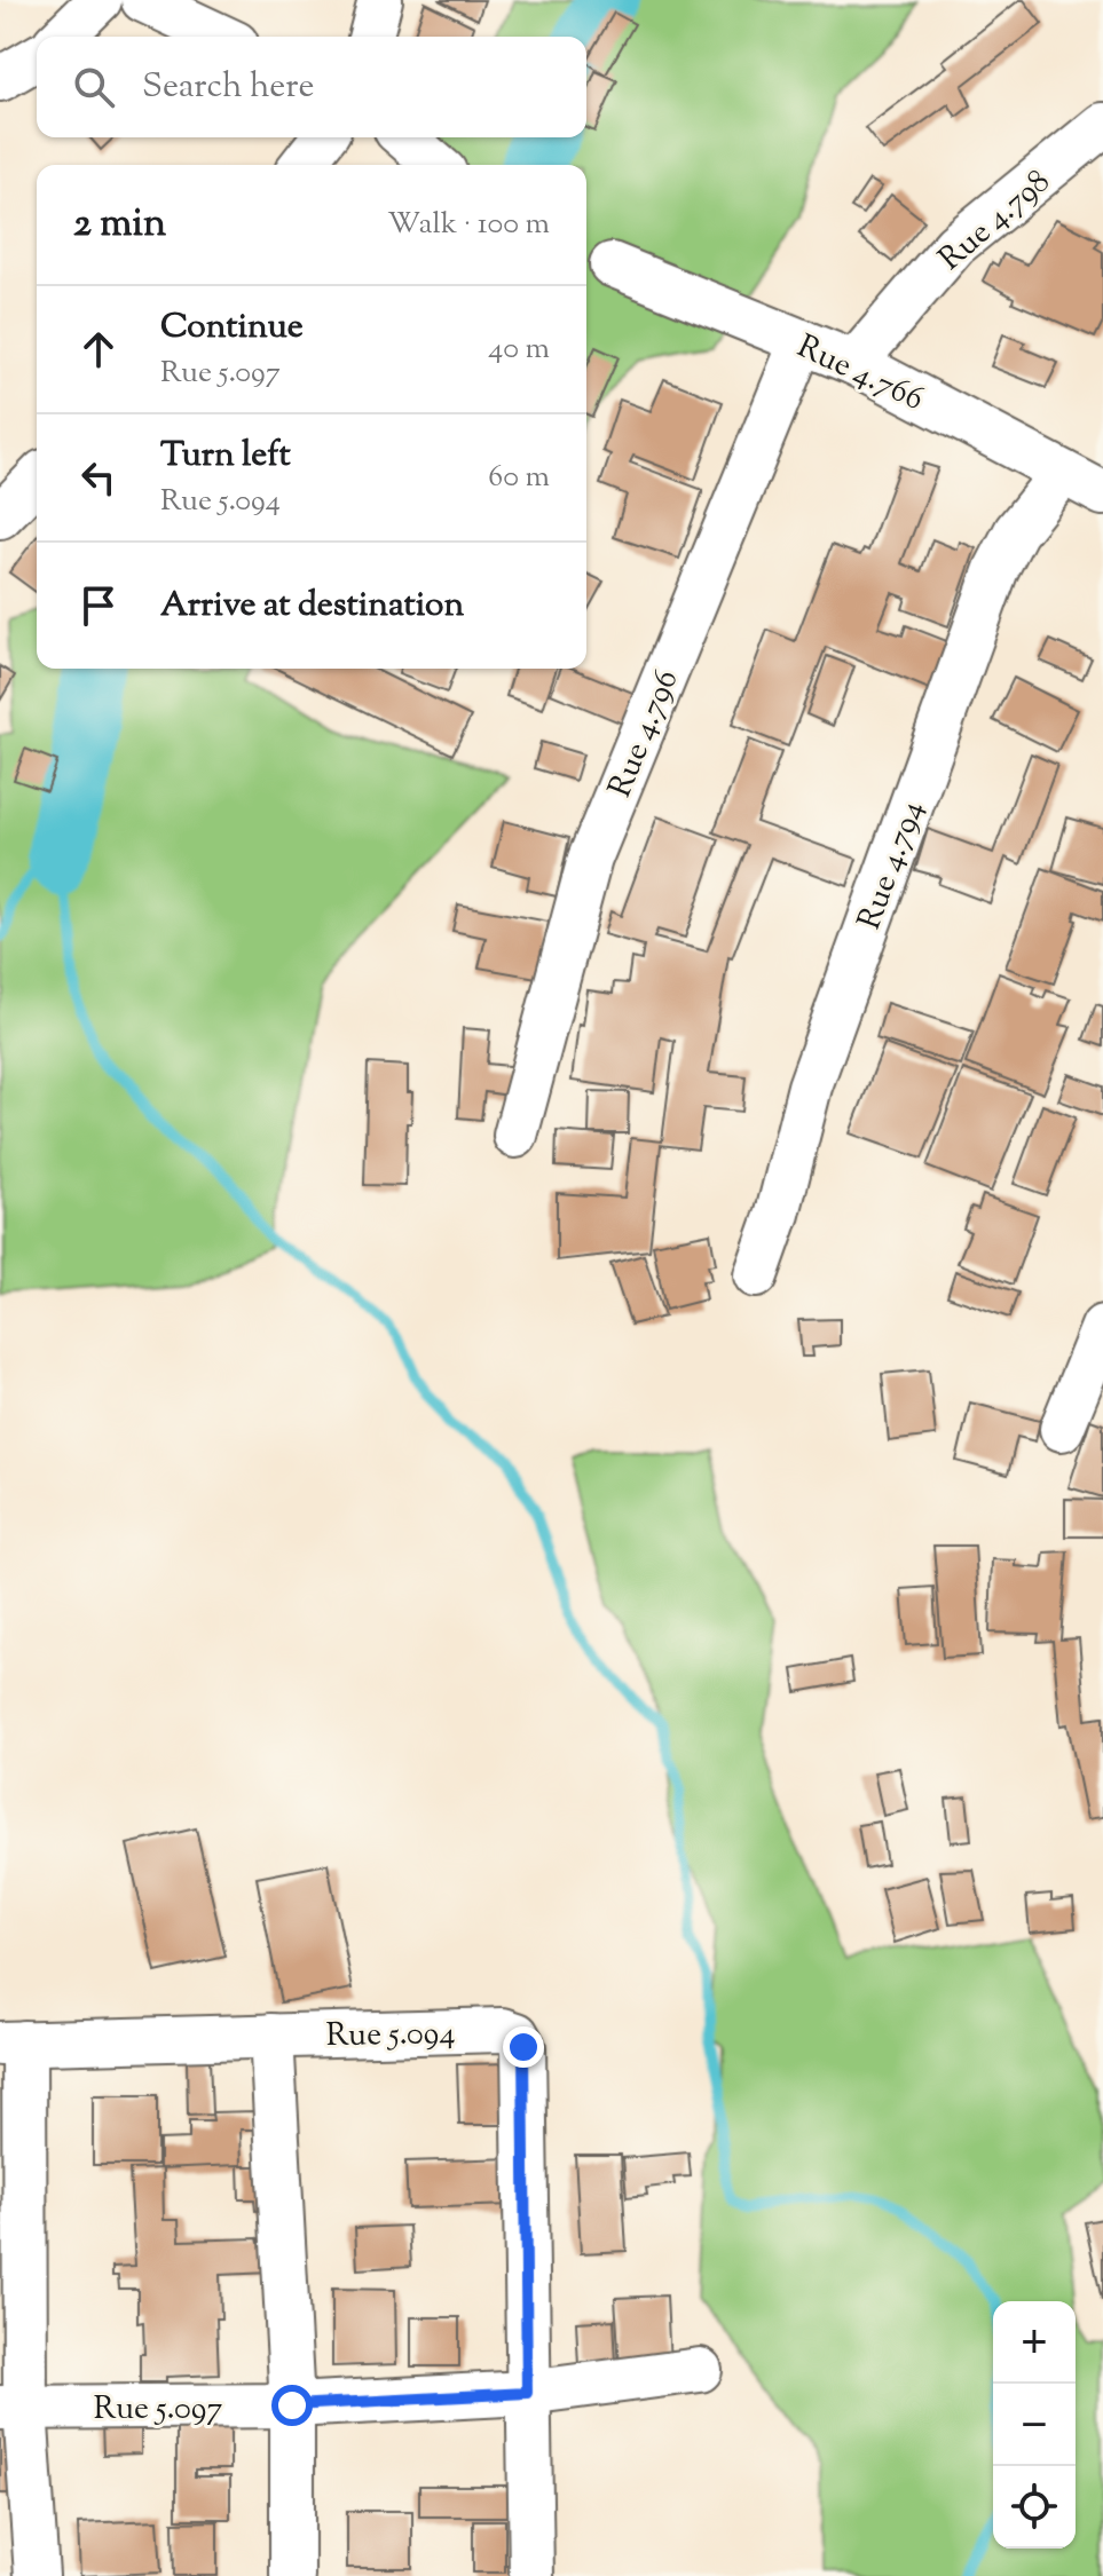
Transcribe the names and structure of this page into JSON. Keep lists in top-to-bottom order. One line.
{"streets":{"street":["Rue 4.798","Rue 4.766","Rue 4.796","Rue 4.794","Rue 5.094","Rue 5.097"]},"crossings":[["Rue 4.798","Rue 4.766"],["Rue 4.766","Rue 4.796"],["Rue 4.766","Rue 4.794"],["Rue 5.094","Rue 5.097"]],"page":{"search":"Search here","heading":["2 min","Walk · 100 m"],"list":[["Continue","Rue 5.097","40 m"],["Turn left","Rue 5.094","60 m"],"Arrive at destination"],"map_buttons":["+","−"]}}
